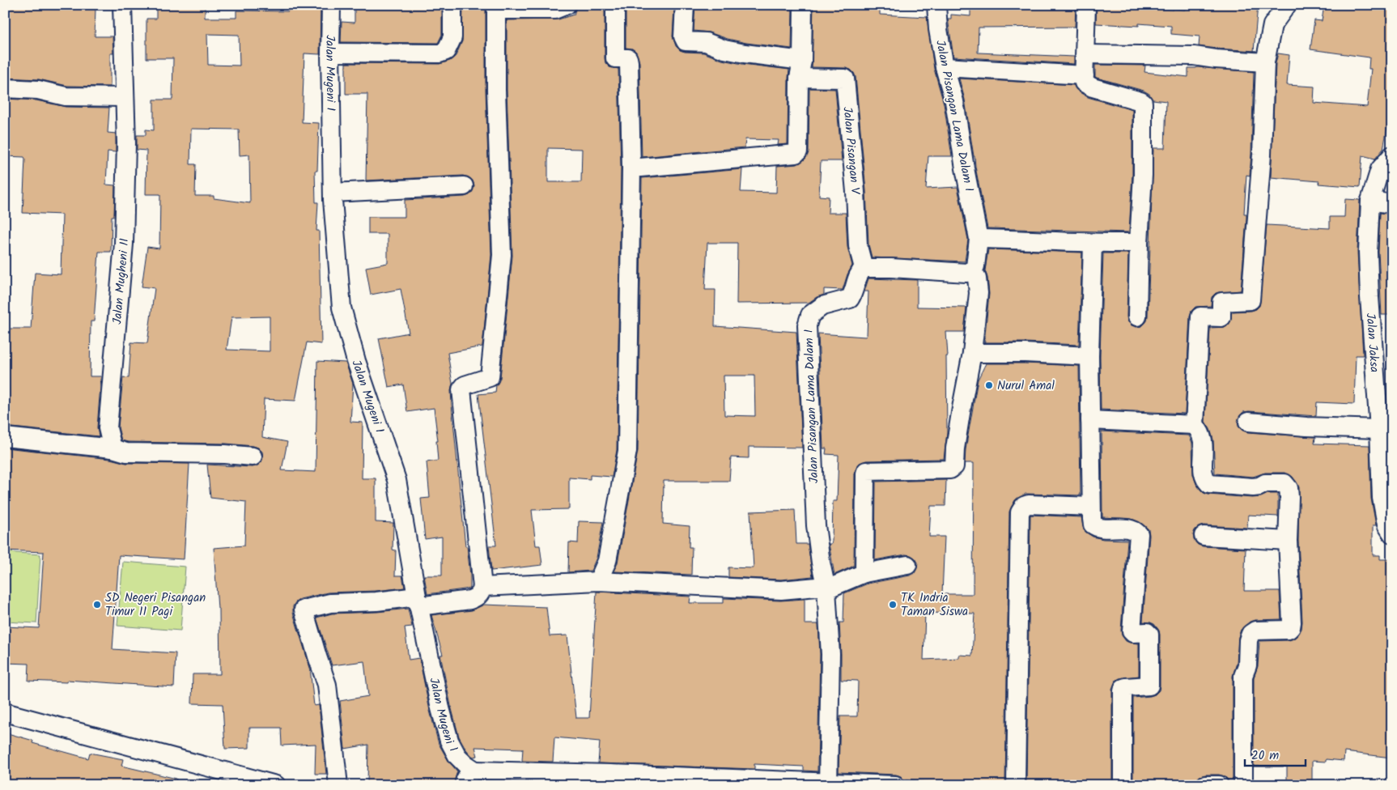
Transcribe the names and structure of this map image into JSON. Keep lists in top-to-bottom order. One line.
{"streets":{"street":["Jalan Mugeni I","Jalan Pisangan Lama Dalam I","Jalan Pisangan V","Jalan Mugheni II","Jalan Jaksa"]},"crossings":[["Jalan Pisangan Lama Dalam I","Jalan Pisangan V"]],"places":["Nurul Amal","SD Negeri Pisangan Timur 11 Pagi","TK Indria Taman Siswa"],"scale_bar":"20 m"}
